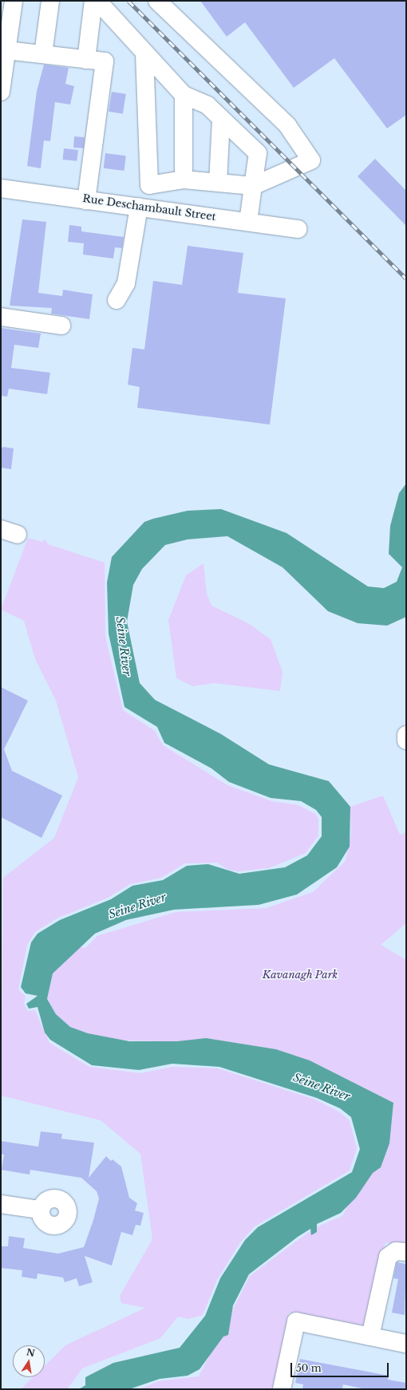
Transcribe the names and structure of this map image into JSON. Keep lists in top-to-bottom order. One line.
{"streets":{"street":["Rue Deschambault Street"]},"water":["Seine River"],"parks":["Kavanagh Park"],"scale_bar":"50 m","north":"top"}
